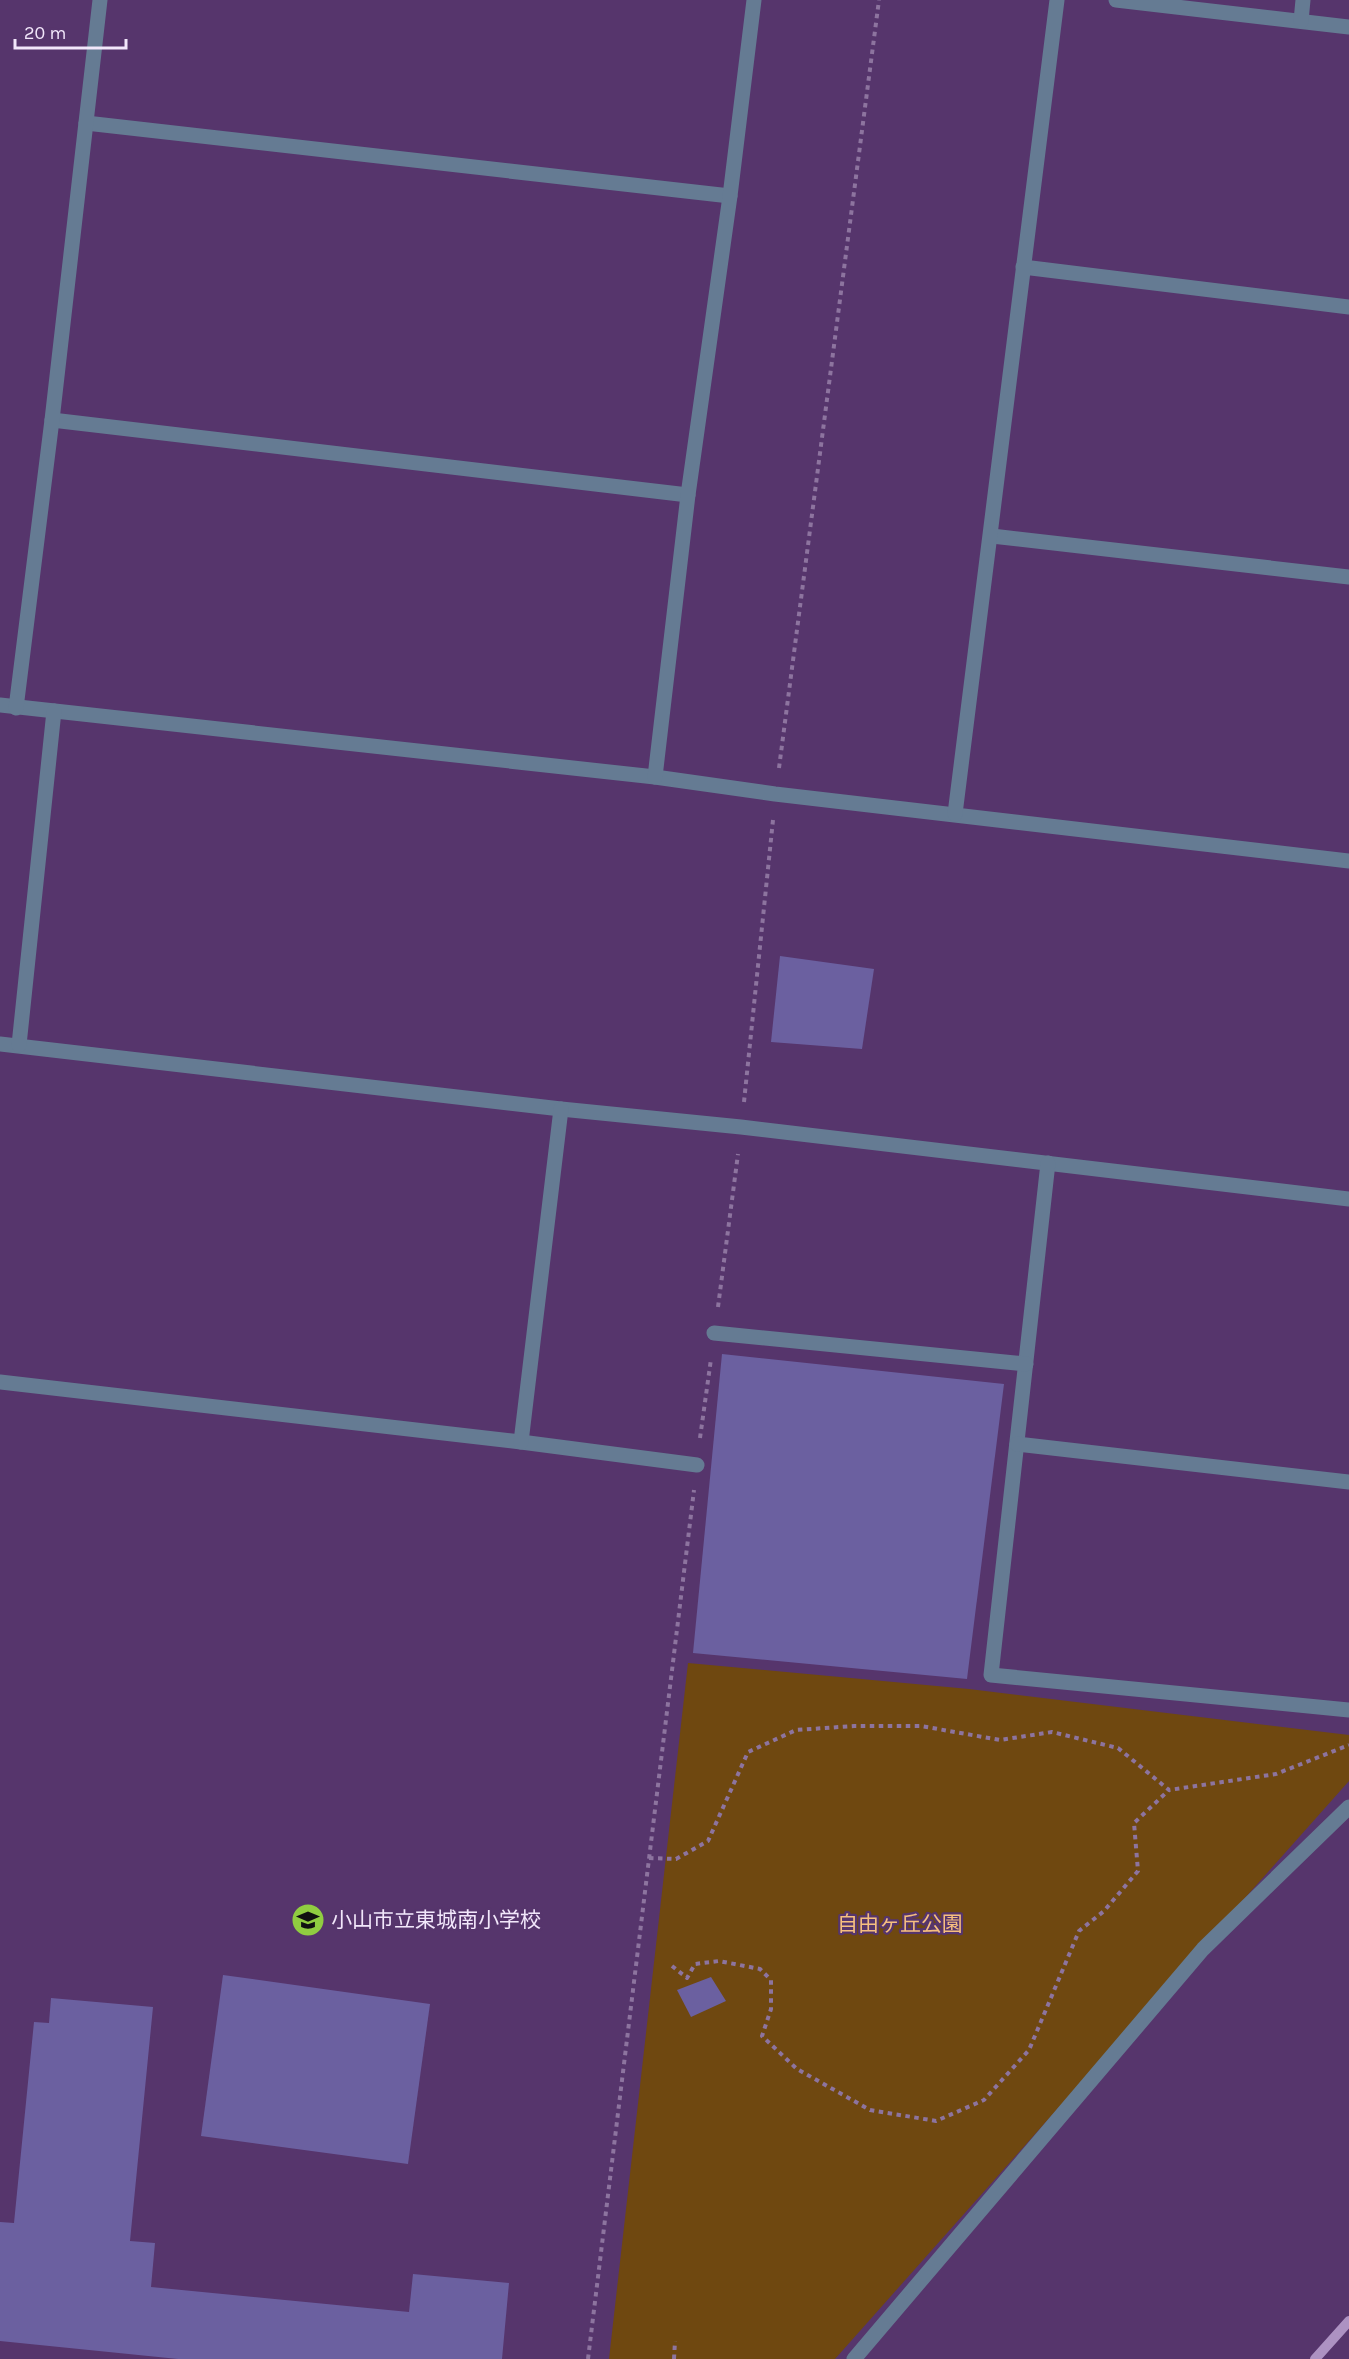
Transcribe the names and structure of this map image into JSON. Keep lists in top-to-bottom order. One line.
{"parks":["自由ヶ丘公園"],"places":{"school or university":["小山市立東城南小学校"]},"scale_bar":"20 m"}
